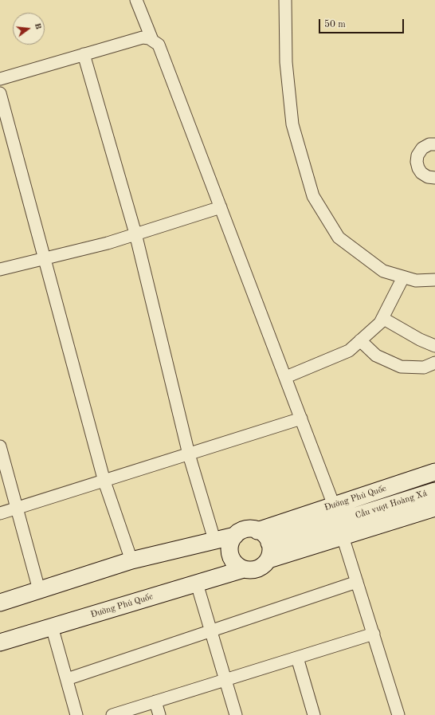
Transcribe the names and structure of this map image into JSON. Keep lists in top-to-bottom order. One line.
{"streets":{"main road":["Đường Phủ Quốc","Cầu vượt Hoàng Xá"]},"crossings":[["Đường Phủ Quốc","Cầu vượt Hoàng Xá"]],"scale_bar":"50 m","north":"right"}
